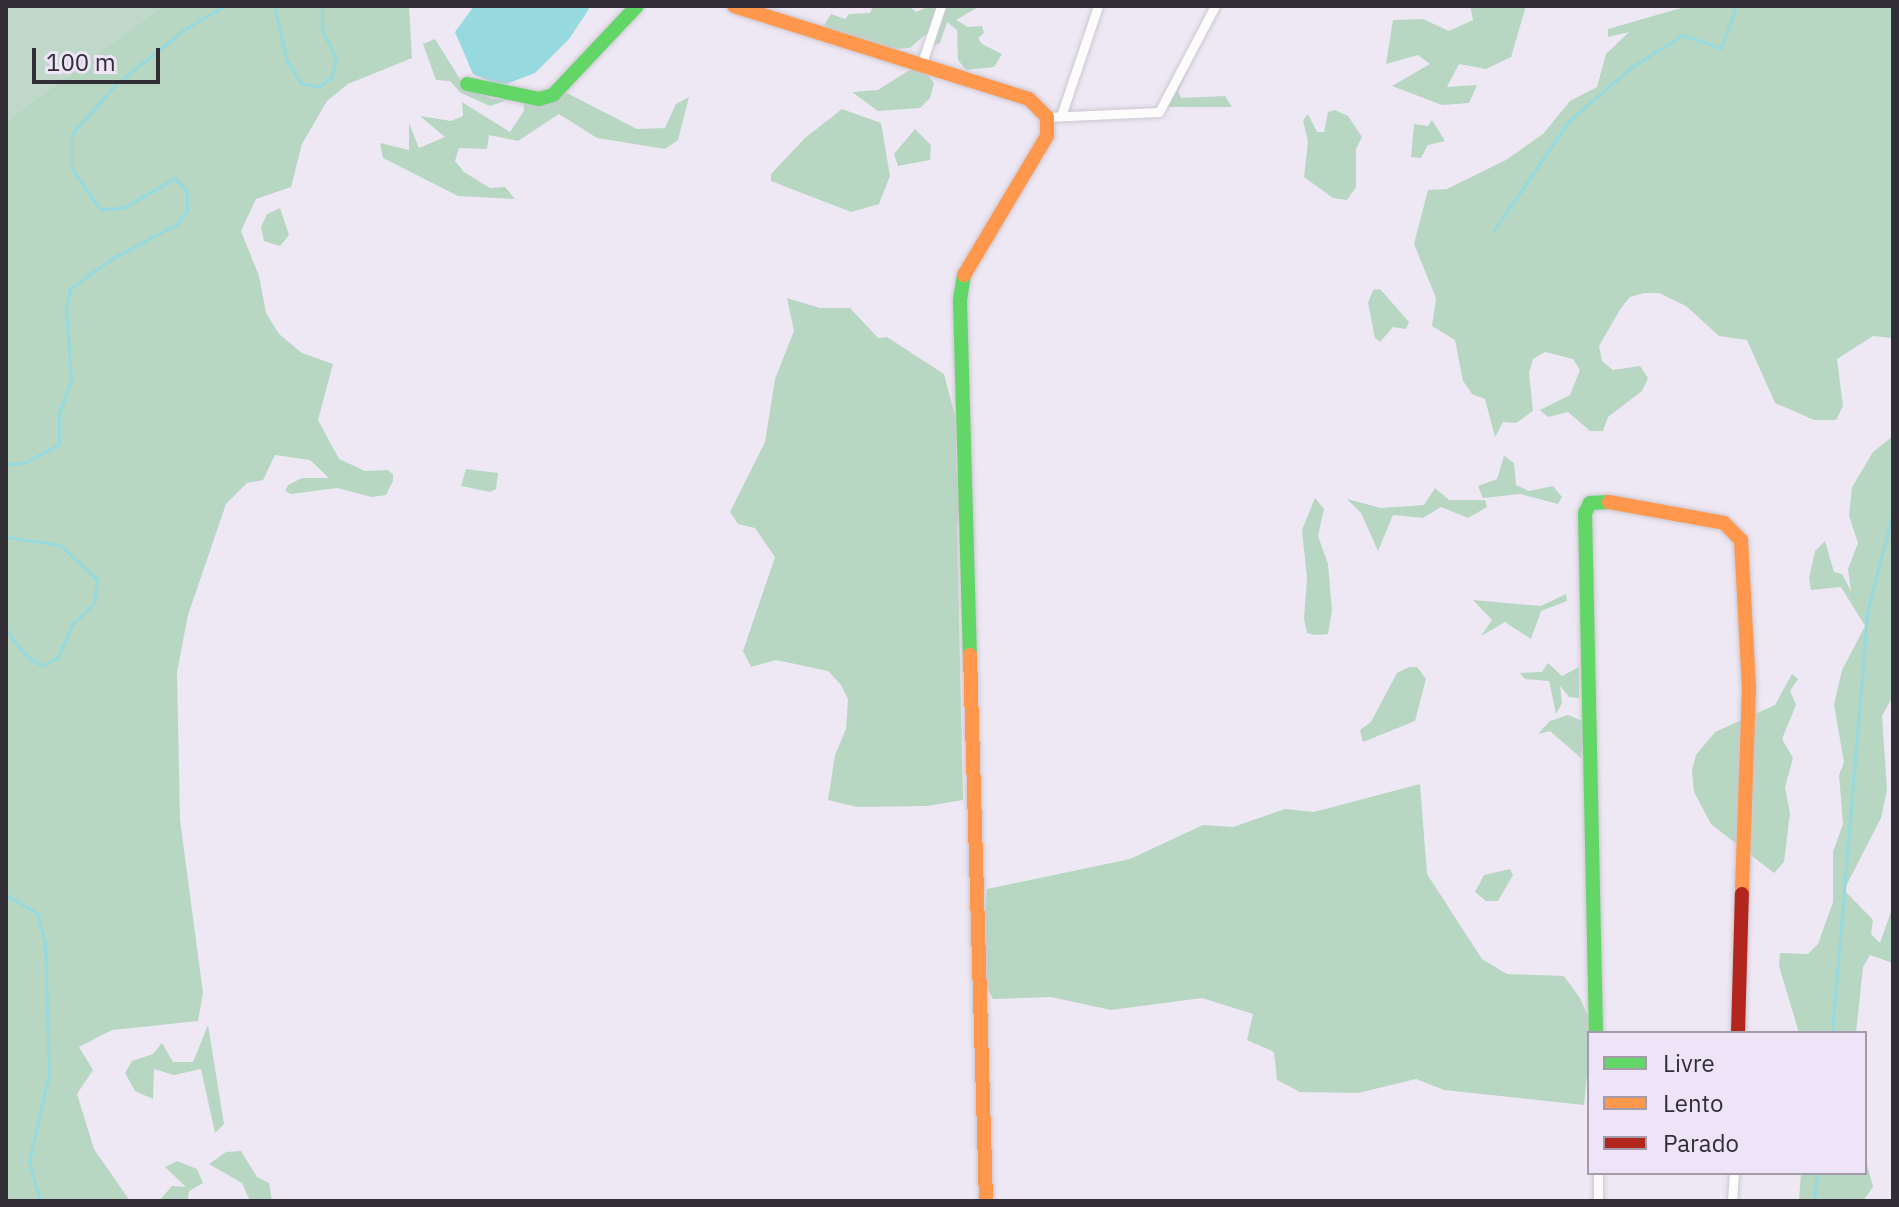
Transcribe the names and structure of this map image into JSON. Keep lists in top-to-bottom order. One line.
{"legend":["Livre","Lento","Parado"],"scale_bar":"100 m"}
